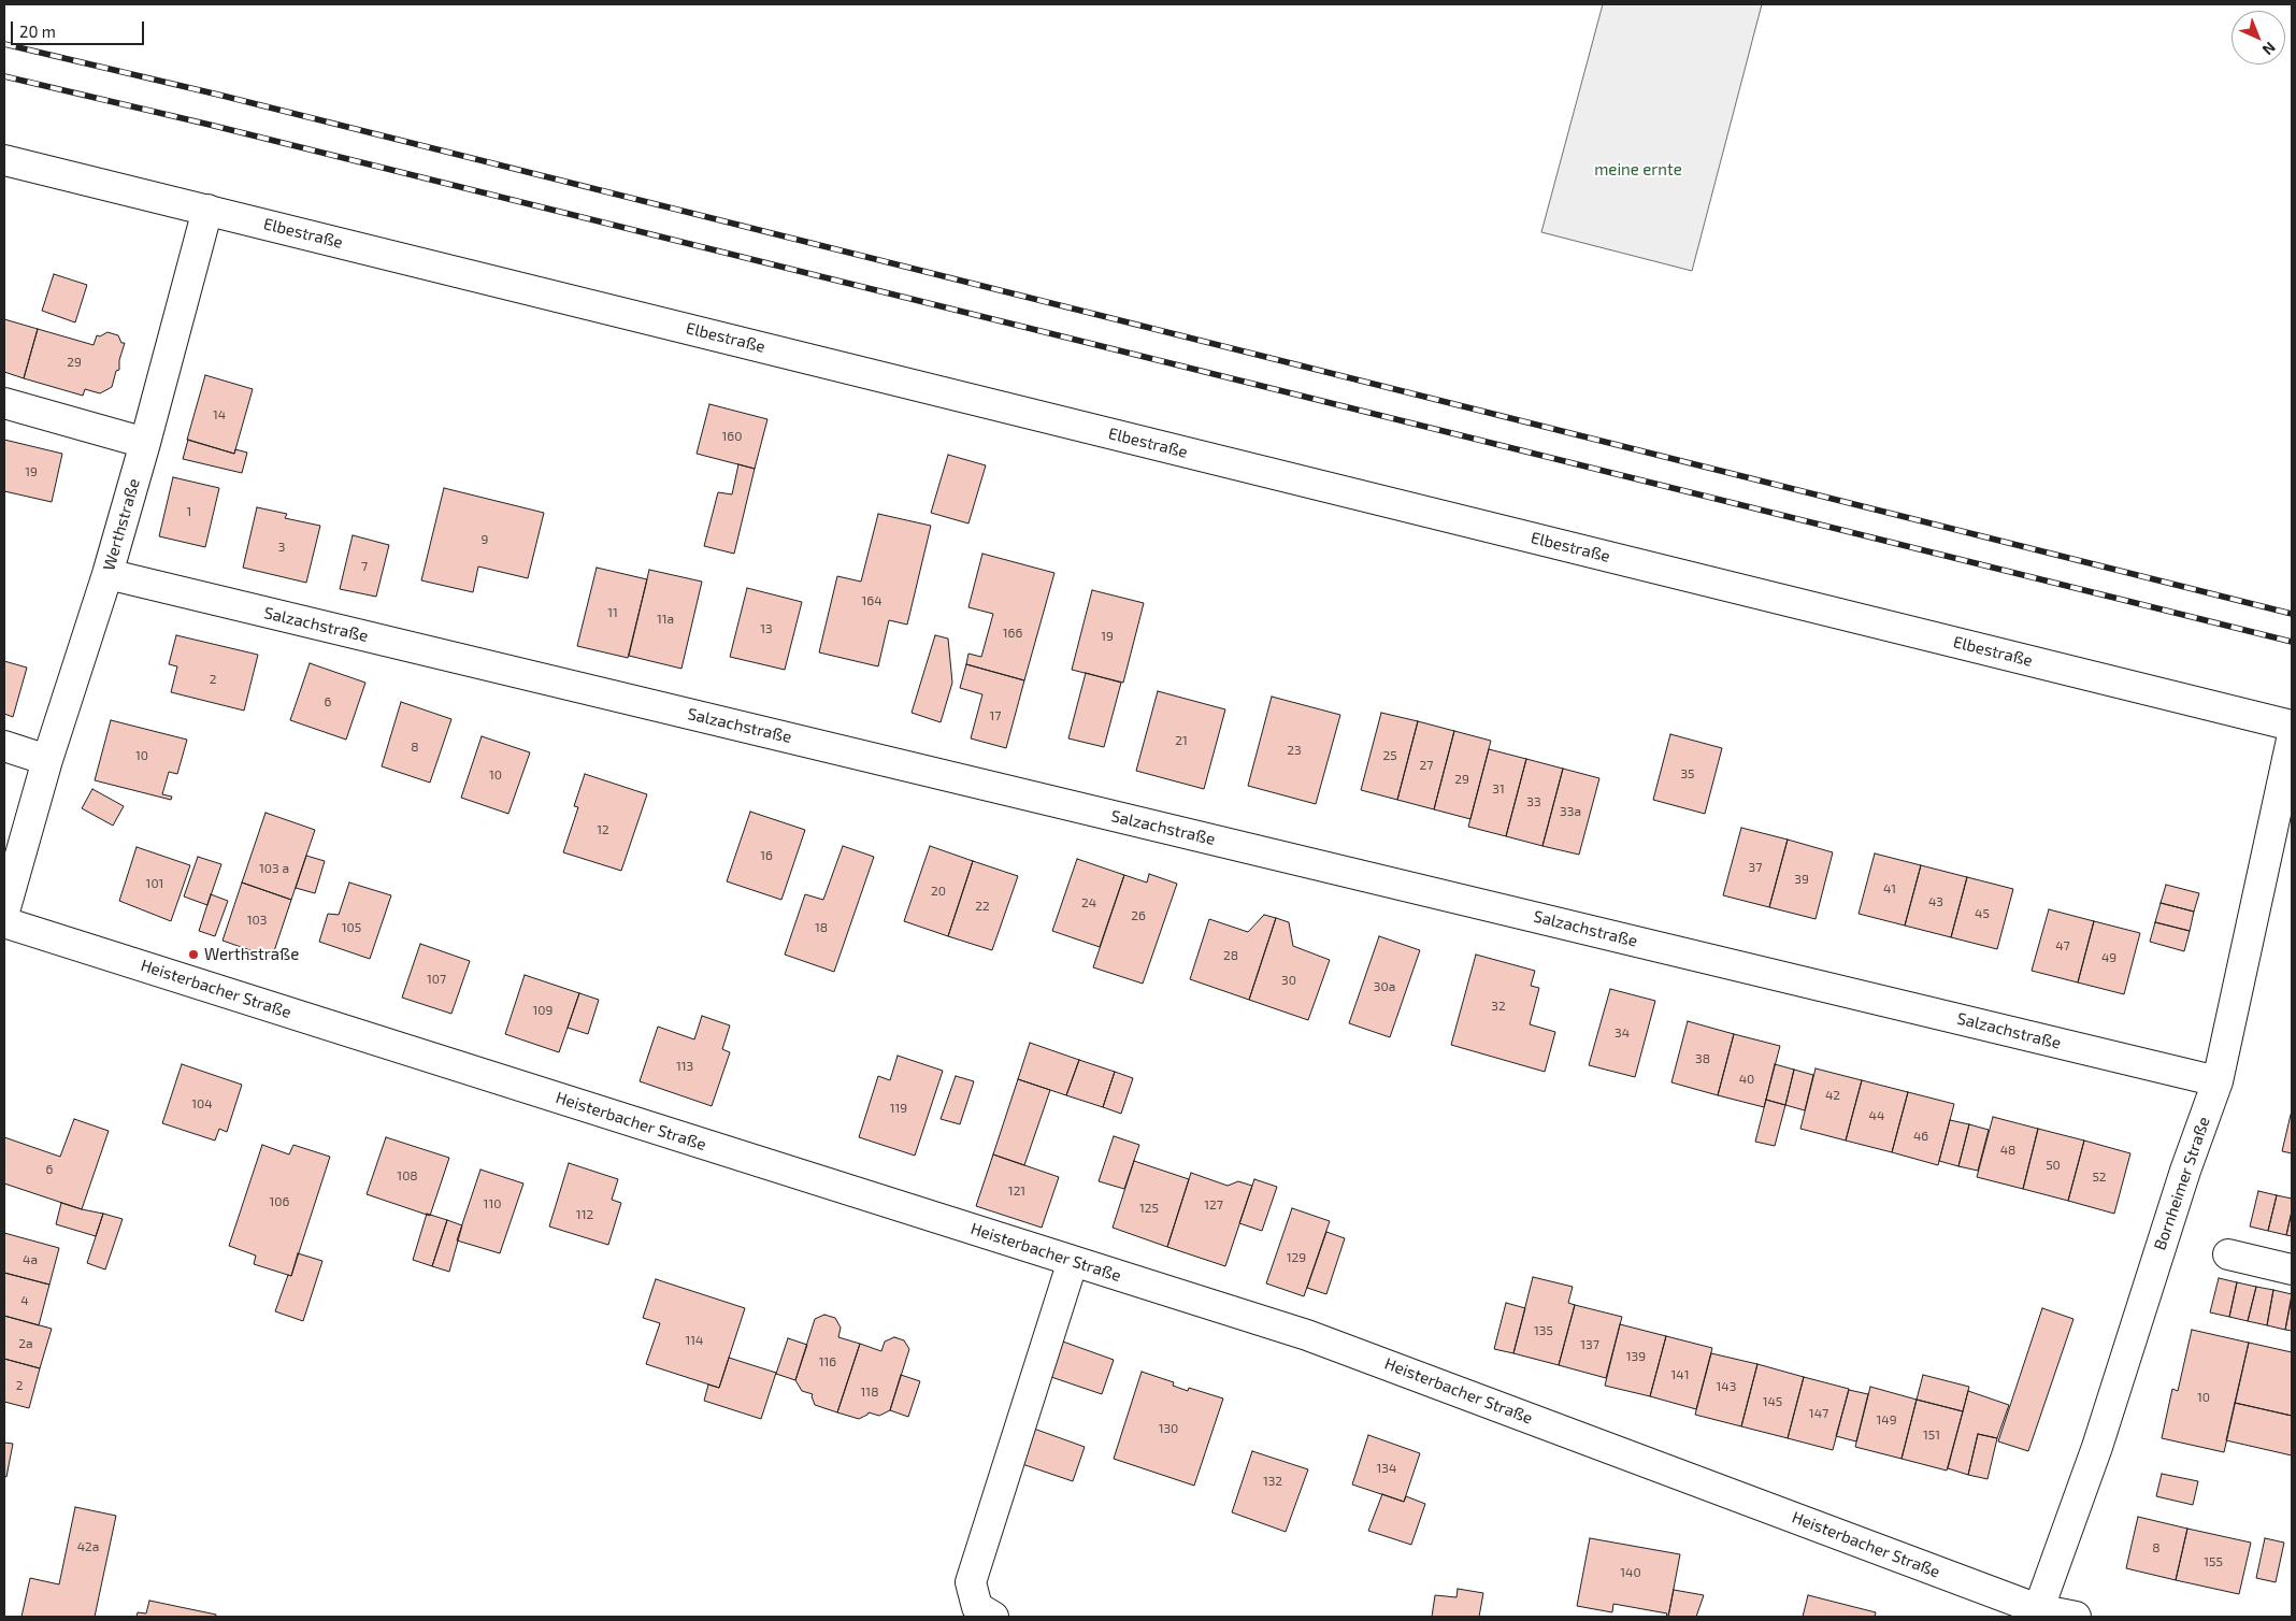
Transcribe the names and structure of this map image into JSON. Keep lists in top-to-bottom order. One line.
{"streets":{"street":["Elbestraße","Werthstraße","Salzachstraße","Heisterbacher Straße","Bornheimer Straße"]},"crossings":[["Elbestraße","Werthstraße"],["Werthstraße","Salzachstraße"],["Salzachstraße","Bornheimer Straße"],["Heisterbacher Straße","Bornheimer Straße"]],"parks":["meine ernte"],"places":["Werthstraße"],"house_numbers":["29","14","160","19","1","9","3","7","164","11","11a","13","166","19","2","6","17","21","8","23","10","25","27","35","10","29","31","33","33a","12","16","37","103 a","39","101","41","20","43","24","22","45","26","103","105","18","47","28","49","107","30","30a","32","109","34","38","113","40","42","104","119","44","46","48","50","6","108","52","121","106","110","127","125","112","129","4a","4","135","114","2a","137","139","116","141","2","143","118","10","145","147","149","130","151","134","132","42a","8","155","140"],"scale_bar":"20 m","north":"bottom right"}
